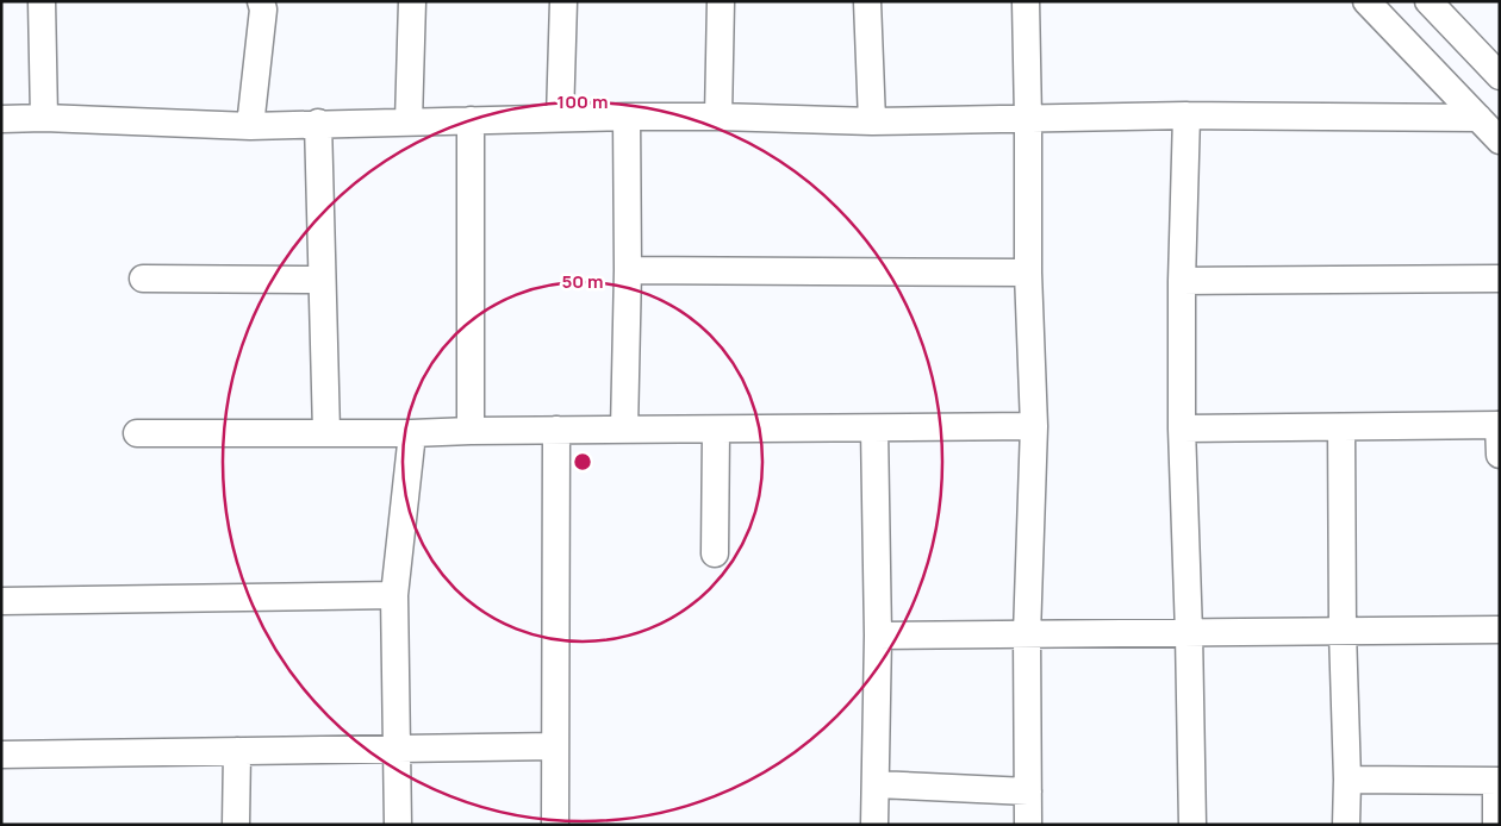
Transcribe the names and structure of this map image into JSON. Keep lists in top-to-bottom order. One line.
{"rings":["100 m","50 m"]}
